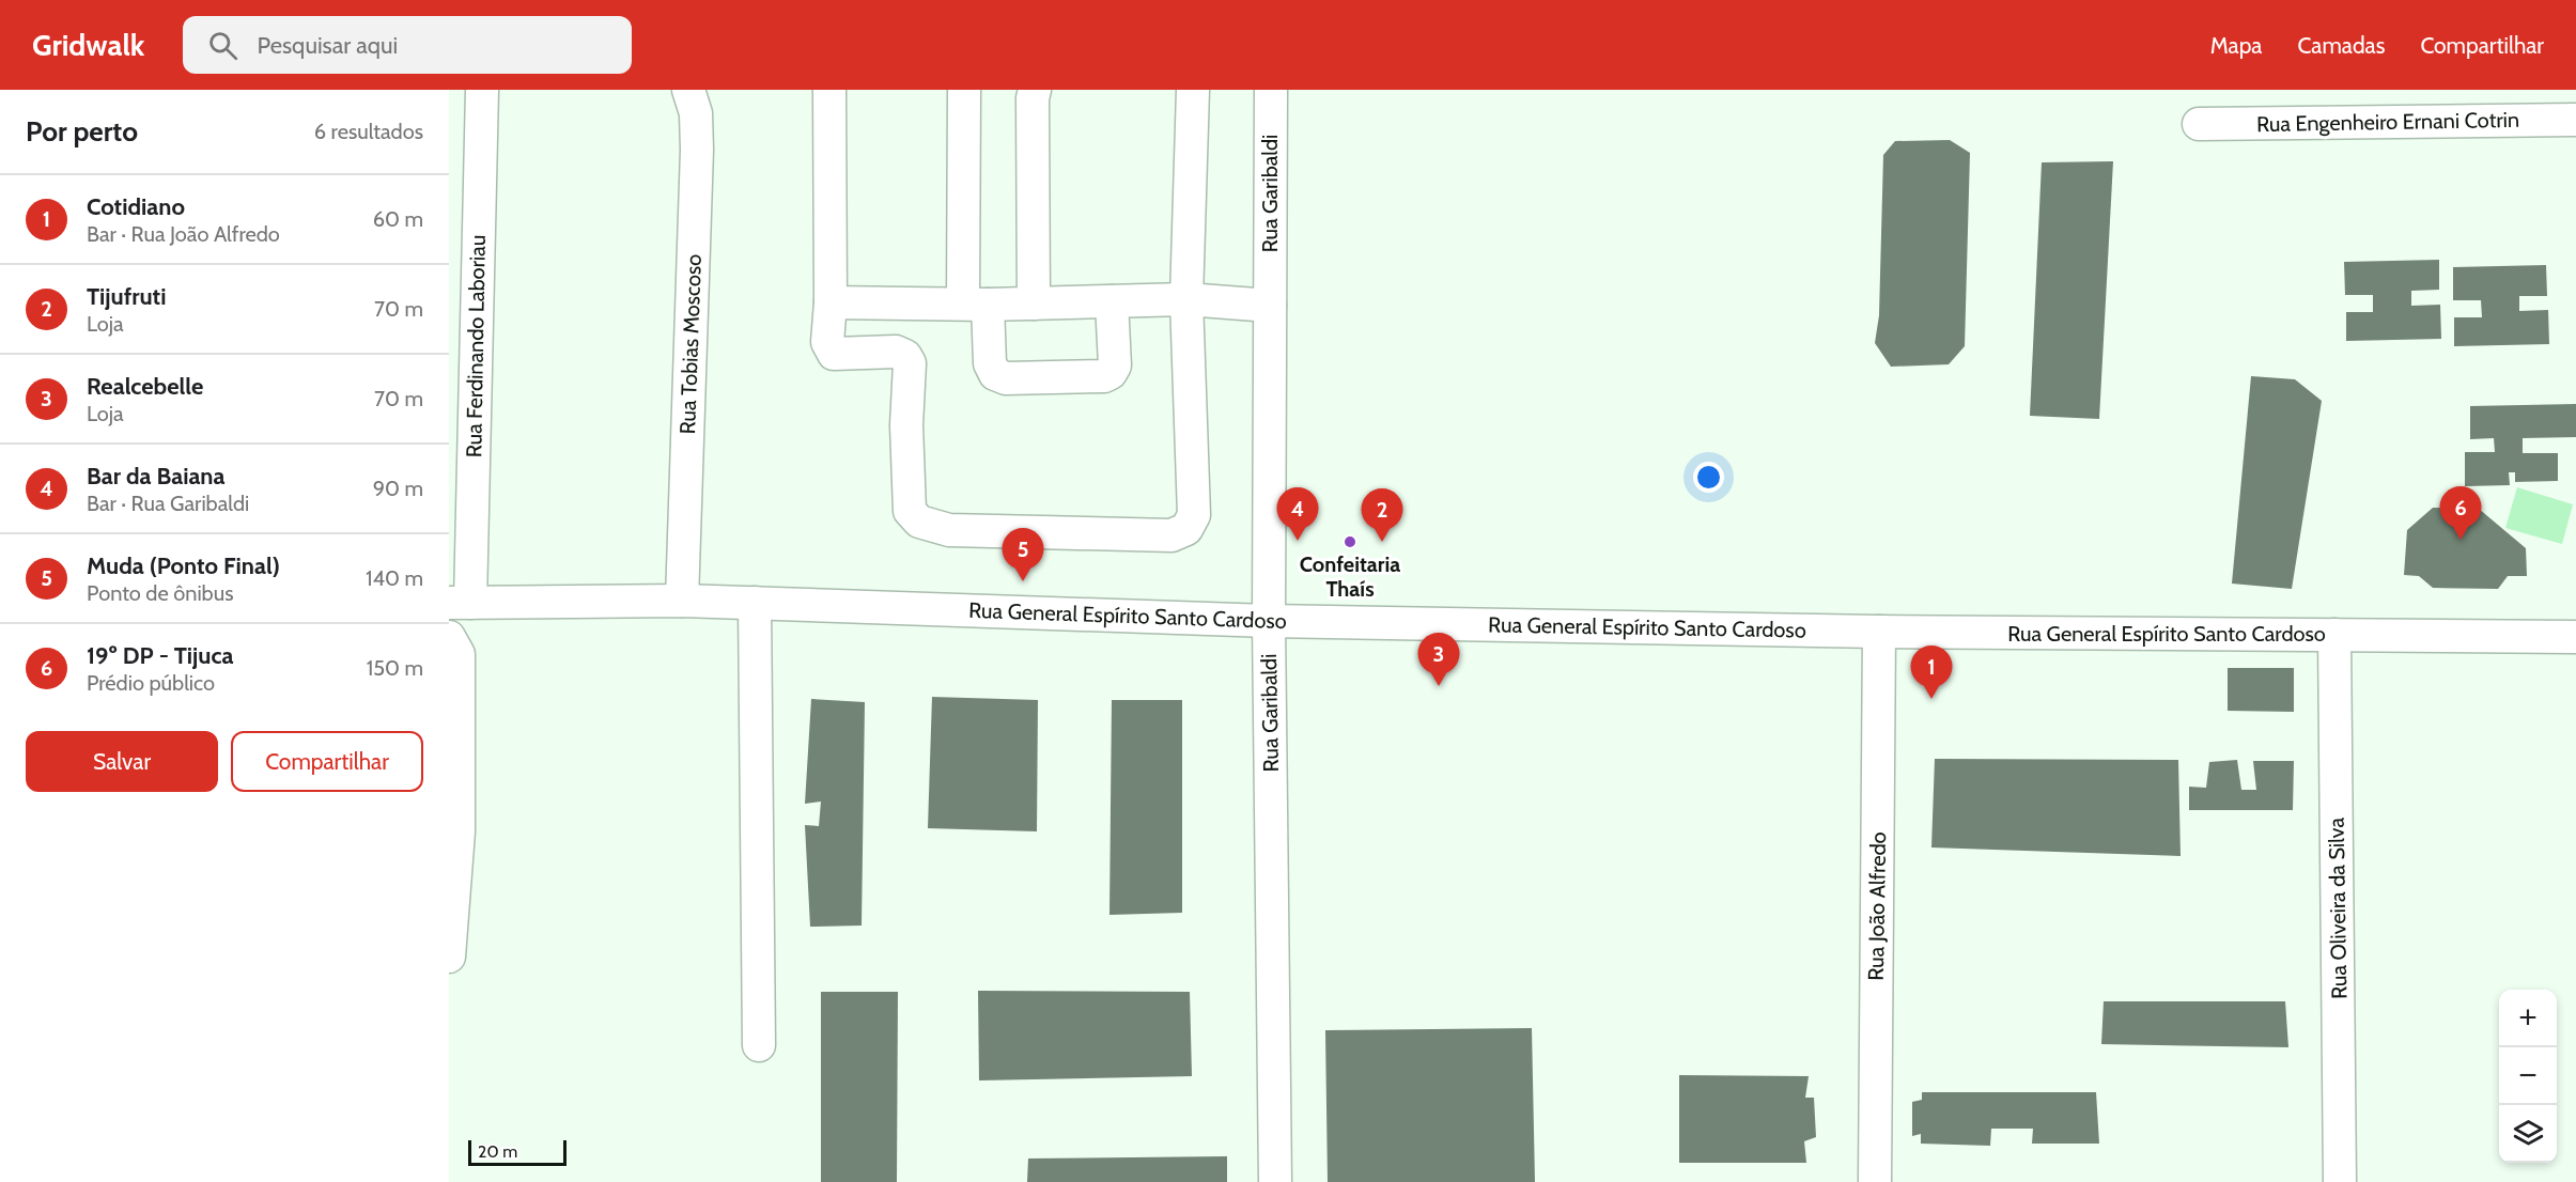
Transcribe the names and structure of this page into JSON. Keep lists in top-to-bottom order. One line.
{"streets":{"street":["Rua Engenheiro Ernani Cotrin","Rua Garibaldi","Rua Tobias Moscoso","Rua Ferdinando Laboriau","Rua General Espírito Santo Cardoso","Rua João Alfredo","Rua Oliveira da Silva"]},"crossings":[["Rua Garibaldi","Rua General Espírito Santo Cardoso"],["Rua Tobias Moscoso","Rua General Espírito Santo Cardoso"],["Rua Ferdinando Laboriau","Rua General Espírito Santo Cardoso"],["Rua General Espírito Santo Cardoso","Rua João Alfredo"],["Rua General Espírito Santo Cardoso","Rua Oliveira da Silva"]],"places":["Confeitaria Thaís"],"scale_bar":"20 m","page":{"header":"Gridwalk","search":"Pesquisar aqui","nav":["Mapa","Camadas","Compartilhar"],"heading":["Por perto","6 resultados"],"list":[{"mark":"1","name":"Cotidiano","note":"Bar · Rua João Alfredo","value":"60 m"},{"mark":"2","name":"Tijufruti","note":"Loja","value":"70 m"},{"mark":"3","name":"Realcebelle","note":"Loja","value":"70 m"},{"mark":"4","name":"Bar da Baiana","note":"Bar · Rua Garibaldi","value":"90 m"},{"mark":"5","name":"Muda (Ponto Final)","note":"Ponto de ônibus","value":"140 m"},{"mark":"6","name":"19º DP - Tijuca","note":"Prédio público","value":"150 m"}],"pins":["6","4","2","5","3","1"],"buttons":["Salvar","Compartilhar"],"map_buttons":["+","−"],"scale":"20 m"}}
